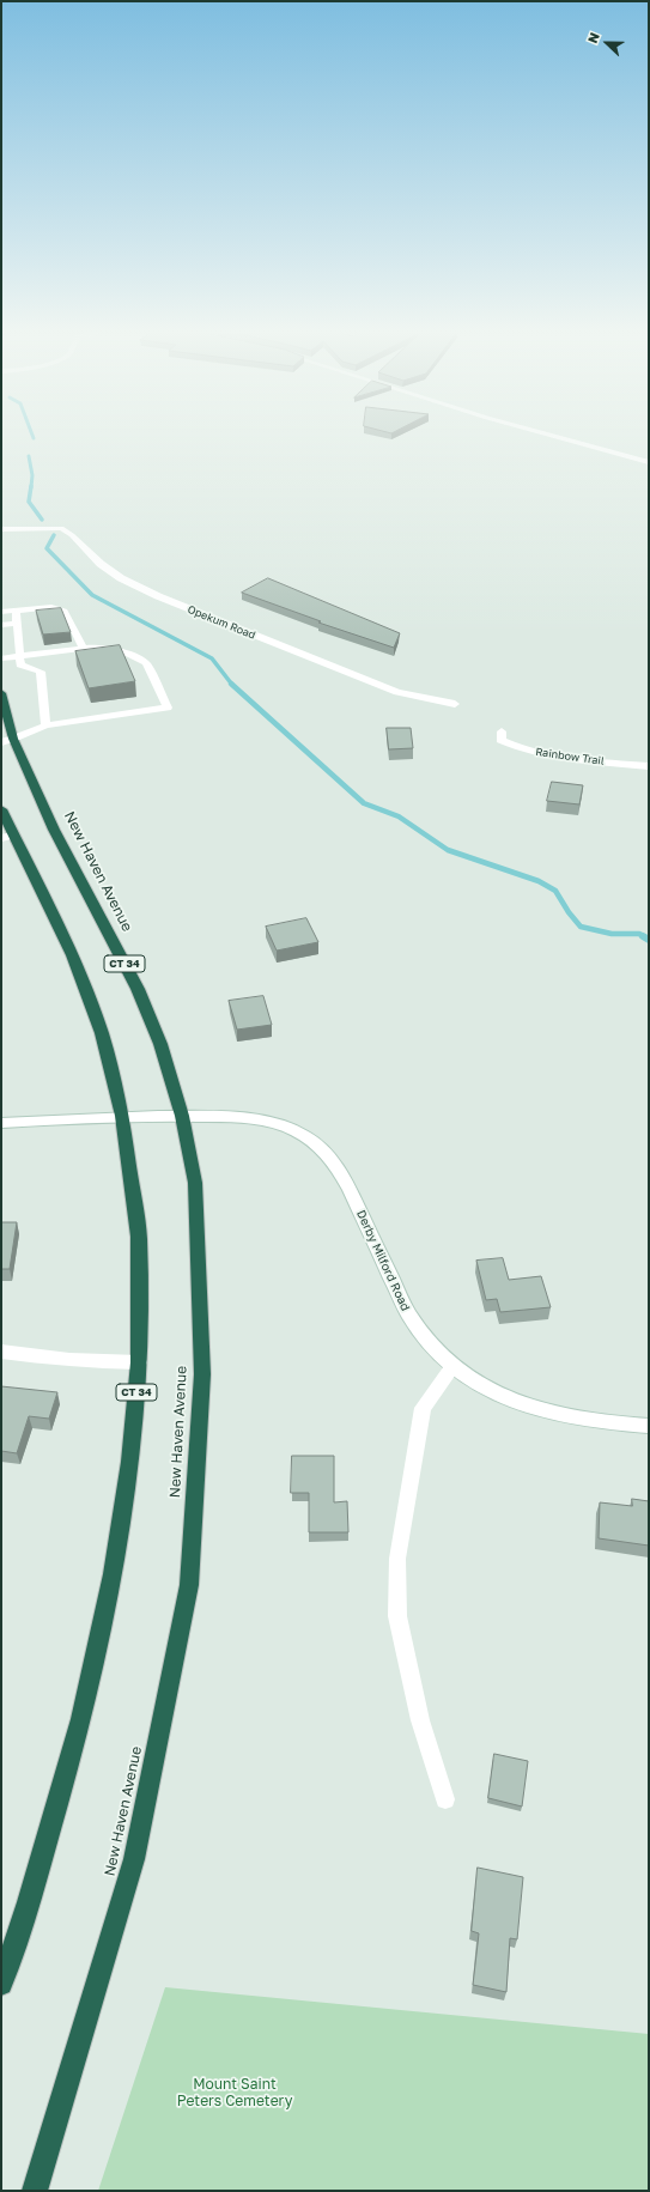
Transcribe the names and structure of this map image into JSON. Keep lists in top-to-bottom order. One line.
{"streets":{"highway":["New Haven Avenue","CT 34"],"street":["Opekum Road","Rainbow Trail","Derby Milford Road"]},"crossings":[["New Haven Avenue","Derby Milford Road"],["CT 34","Derby Milford Road"]],"parks":["Mount Saint Peters Cemetery"],"north":"left"}
